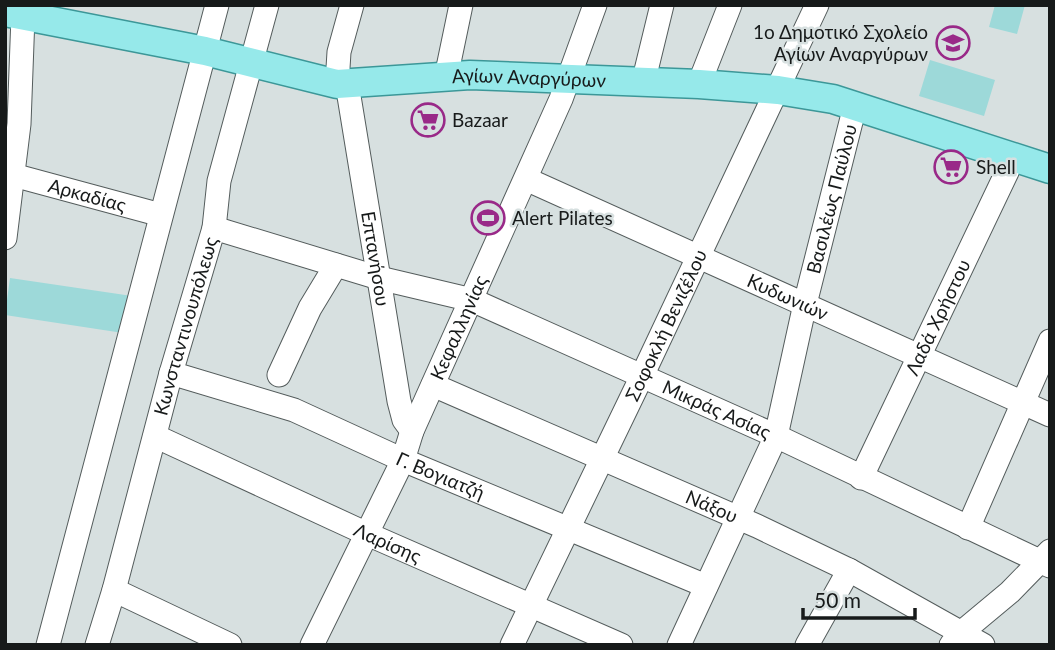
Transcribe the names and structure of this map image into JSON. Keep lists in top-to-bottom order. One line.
{"streets":{"main road":["Αγίων Αναργύρων"],"street":["Αρκαδίας","Βασιλέως Παύλου","Επτανήσου","Κυδωνιών","Λαδά Χρήστου","Κωνσταντινουπόλεως","Σοφοκλή Βενιζέλου","Κεφαλληνίας","Μικράς Ασίας","Γ. Βογιατζή","Νάξου","Λαρίσης"]},"crossings":[["Αγίων Αναργύρων","Βασιλέως Παύλου"],["Αγίων Αναργύρων","Επτανήσου"],["Αγίων Αναργύρων","Λαδά Χρήστου"],["Αγίων Αναργύρων","Κωνσταντινουπόλεως"],["Αγίων Αναργύρων","Σοφοκλή Βενιζέλου"],["Αγίων Αναργύρων","Κεφαλληνίας"],["Βασιλέως Παύλου","Κυδωνιών"],["Βασιλέως Παύλου","Μικράς Ασίας"],["Βασιλέως Παύλου","Γ. Βογιατζή"],["Βασιλέως Παύλου","Νάξου"],["Επτανήσου","Κεφαλληνίας"],["Επτανήσου","Μικράς Ασίας"],["Κυδωνιών","Λαδά Χρήστου"],["Κυδωνιών","Σοφοκλή Βενιζέλου"],["Κυδωνιών","Κεφαλληνίας"],["Λαδά Χρήστου","Μικράς Ασίας"],["Κωνσταντινουπόλεως","Μικράς Ασίας"],["Κωνσταντινουπόλεως","Γ. Βογιατζή"],["Κωνσταντινουπόλεως","Λαρίσης"],["Σοφοκλή Βενιζέλου","Μικράς Ασίας"],["Σοφοκλή Βενιζέλου","Γ. Βογιατζή"],["Σοφοκλή Βενιζέλου","Νάξου"],["Σοφοκλή Βενιζέλου","Λαρίσης"],["Κεφαλληνίας","Μικράς Ασίας"],["Κεφαλληνίας","Γ. Βογιατζή"],["Κεφαλληνίας","Νάξου"],["Κεφαλληνίας","Λαρίσης"]],"places":{"school or university":["1ο Δημοτικό Σχολείο Αγίων Αναργύρων"],"supermarket":["Bazaar","Shell"],"sports":["Alert Pilates"]},"scale_bar":"50 m"}
